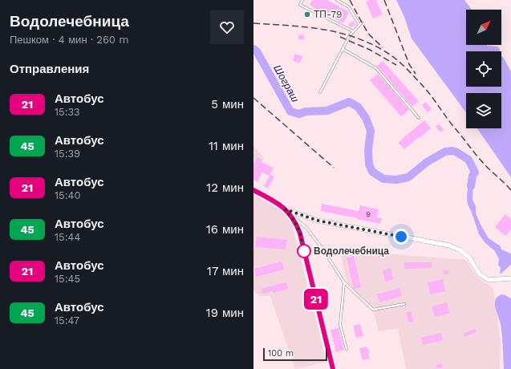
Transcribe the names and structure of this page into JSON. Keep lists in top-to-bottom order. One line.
{"water":["Шограш"],"places":["ТП-79","Водолечебница"],"lines":["bus line 21"],"house_numbers":["9"],"scale_bar":"100 m","north":"top right","page":{"heading":[["Водолечебница","Пешком · 4 мин · 260 m"],"Отправления"],"on_map":"21","list":[{"mark":"21","name":"Автобус","note":"15:33","value":"5 мин"},{"mark":"45","name":"Автобус","note":"15:39","value":"11 мин"},{"mark":"21","name":"Автобус","note":"15:40","value":"12 мин"},{"mark":"45","name":"Автобус","note":"15:44","value":"16 мин"},{"mark":"21","name":"Автобус","note":"15:45","value":"17 мин"},{"mark":"45","name":"Автобус","note":"15:47","value":"19 мин"}],"scale":"100 m"}}
